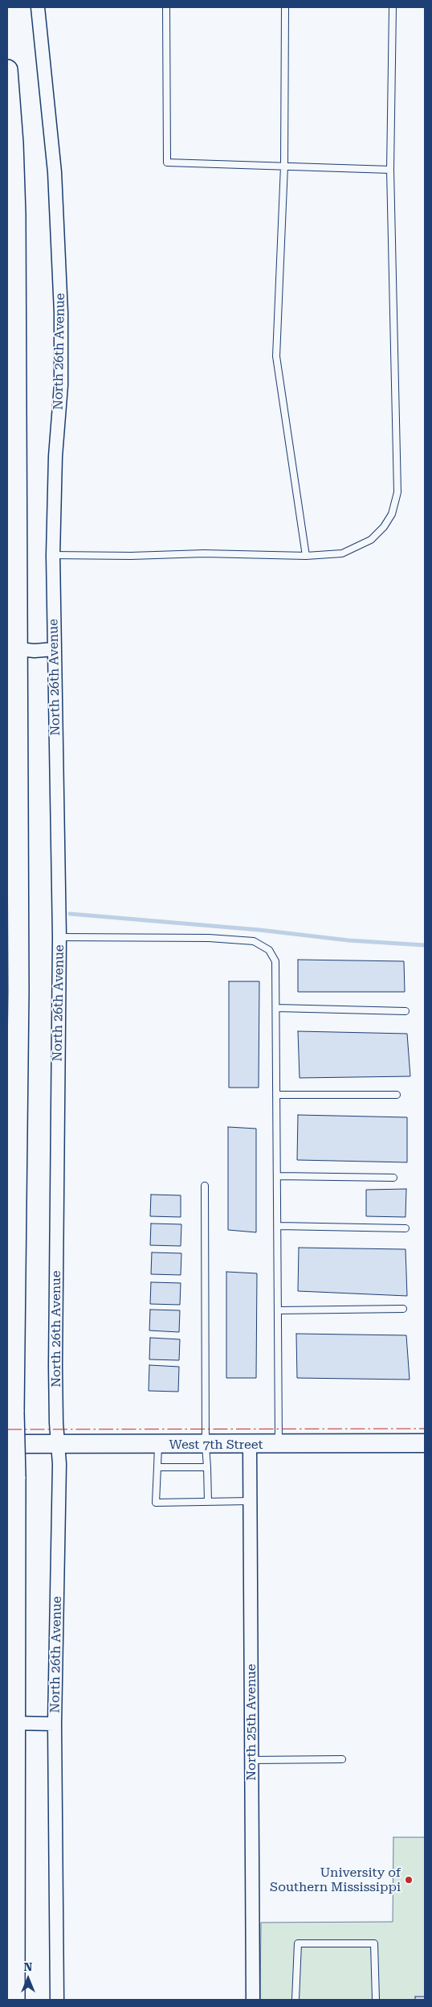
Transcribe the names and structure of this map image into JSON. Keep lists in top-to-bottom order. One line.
{"streets":{"main road":["West 7th Street"],"street":["North 26th Avenue","North 25th Avenue"]},"crossings":[["North 26th Avenue","West 7th Street"],["West 7th Street","North 25th Avenue"]],"places":["University of Southern Mississippi"],"north":"top"}
